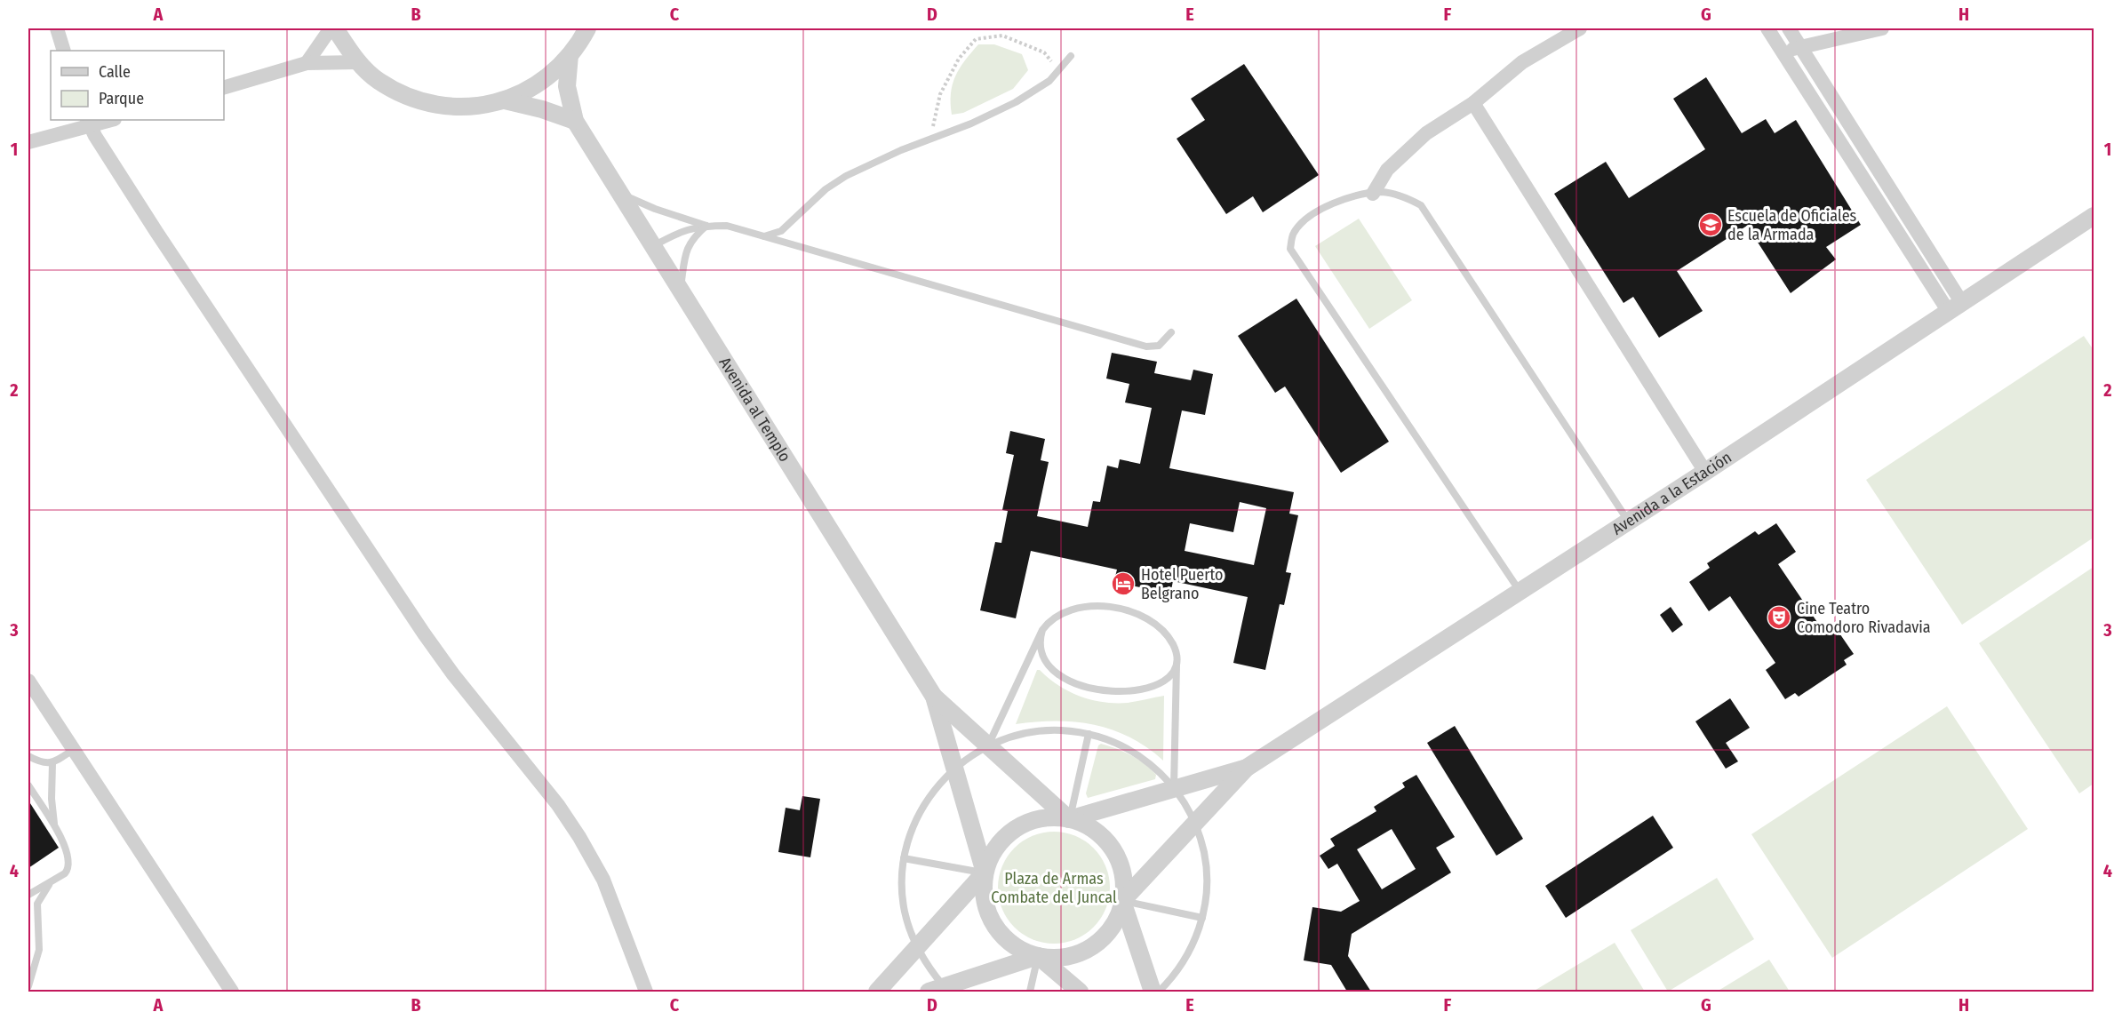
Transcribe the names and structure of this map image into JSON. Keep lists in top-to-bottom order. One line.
{"streets":{"street":["Avenida al Templo","Avenida a la Estación"]},"parks":["Plaza de Armas Combate del Juncal"],"places":{"school or university":["Escuela de Oficiales de la Armada"],"hotel":["Hotel Puerto Belgrano"],"theatre":["Cine Teatro Comodoro Rivadavia"]},"legend":["Calle","Parque"],"grid":{"columns":["A","B","C","D","E","F","G","H"],"rows":["1","2","3","4"]}}
